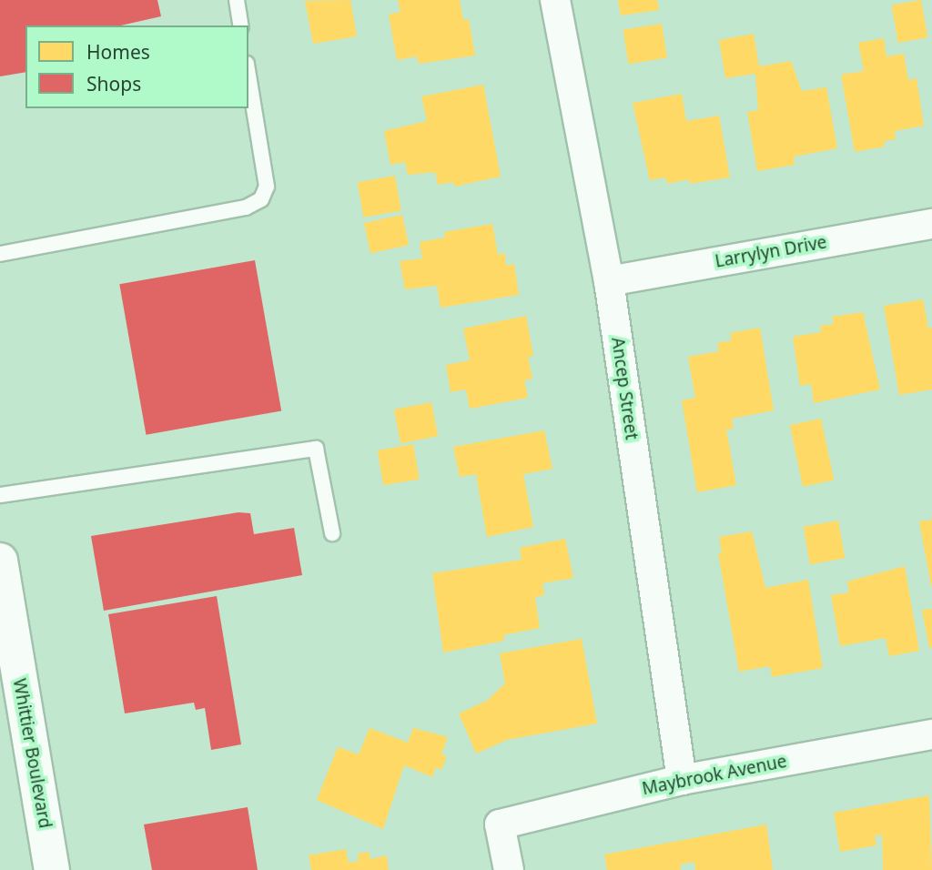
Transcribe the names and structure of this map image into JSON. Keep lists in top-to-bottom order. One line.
{"streets":{"main road":["Whittier Boulevard"],"street":["Larrylyn Drive","Ancep Street","Maybrook Avenue"]},"crossings":[["Larrylyn Drive","Ancep Street"],["Ancep Street","Maybrook Avenue"]],"legend":["Homes","Shops"]}
